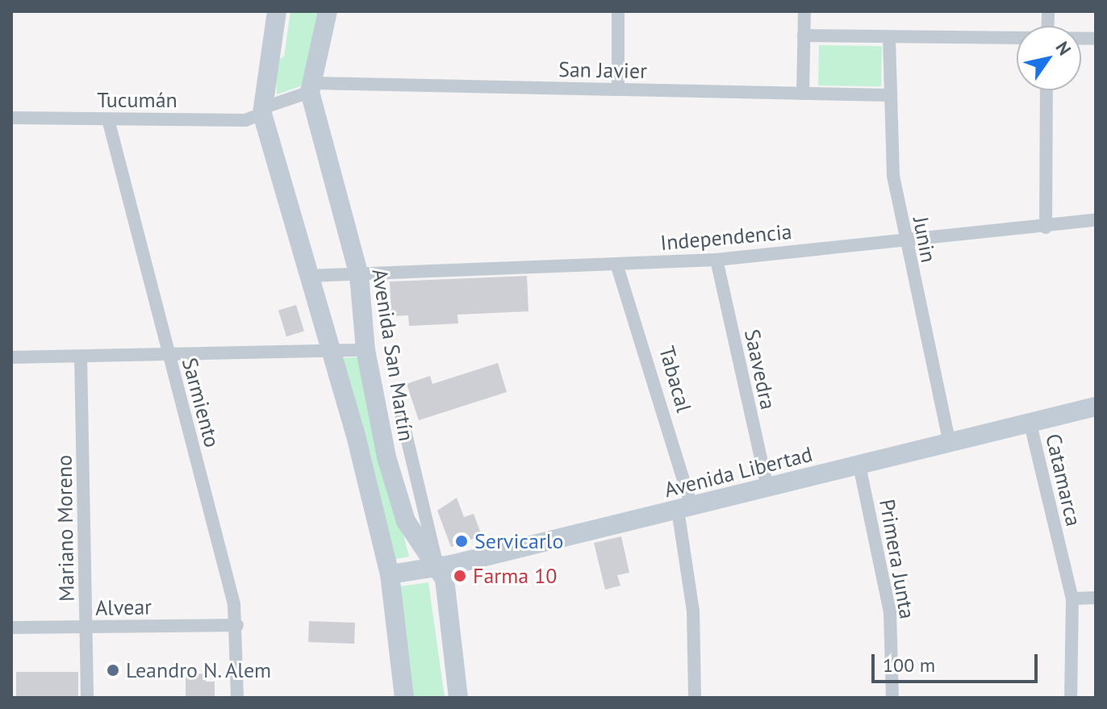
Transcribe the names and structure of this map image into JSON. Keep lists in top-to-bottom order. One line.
{"streets":{"main road":["Avenida San Martín","Avenida Libertad"],"street":["San Javier","Tucumán","Independencia","Junin","Saavedra","Tabacal","Sarmiento","Catamarca","Mariano Moreno","Primera Junta","Alvear"]},"crossings":[["San Javier","Tucumán"],["San Javier","Junin"],["San Javier","Avenida San Martín"],["Tucumán","Sarmiento"],["Independencia","Junin"],["Independencia","Avenida San Martín"],["Independencia","Saavedra"],["Independencia","Tabacal"],["Junin","Avenida Libertad"],["Avenida San Martín","Avenida Libertad"],["Saavedra","Avenida Libertad"],["Tabacal","Avenida Libertad"],["Sarmiento","Alvear"],["Avenida Libertad","Catamarca"],["Avenida Libertad","Primera Junta"],["Mariano Moreno","Alvear"]],"places":["Servicarlo","Farma 10","Leandro N. Alem"],"scale_bar":"100 m","north":"top right"}
